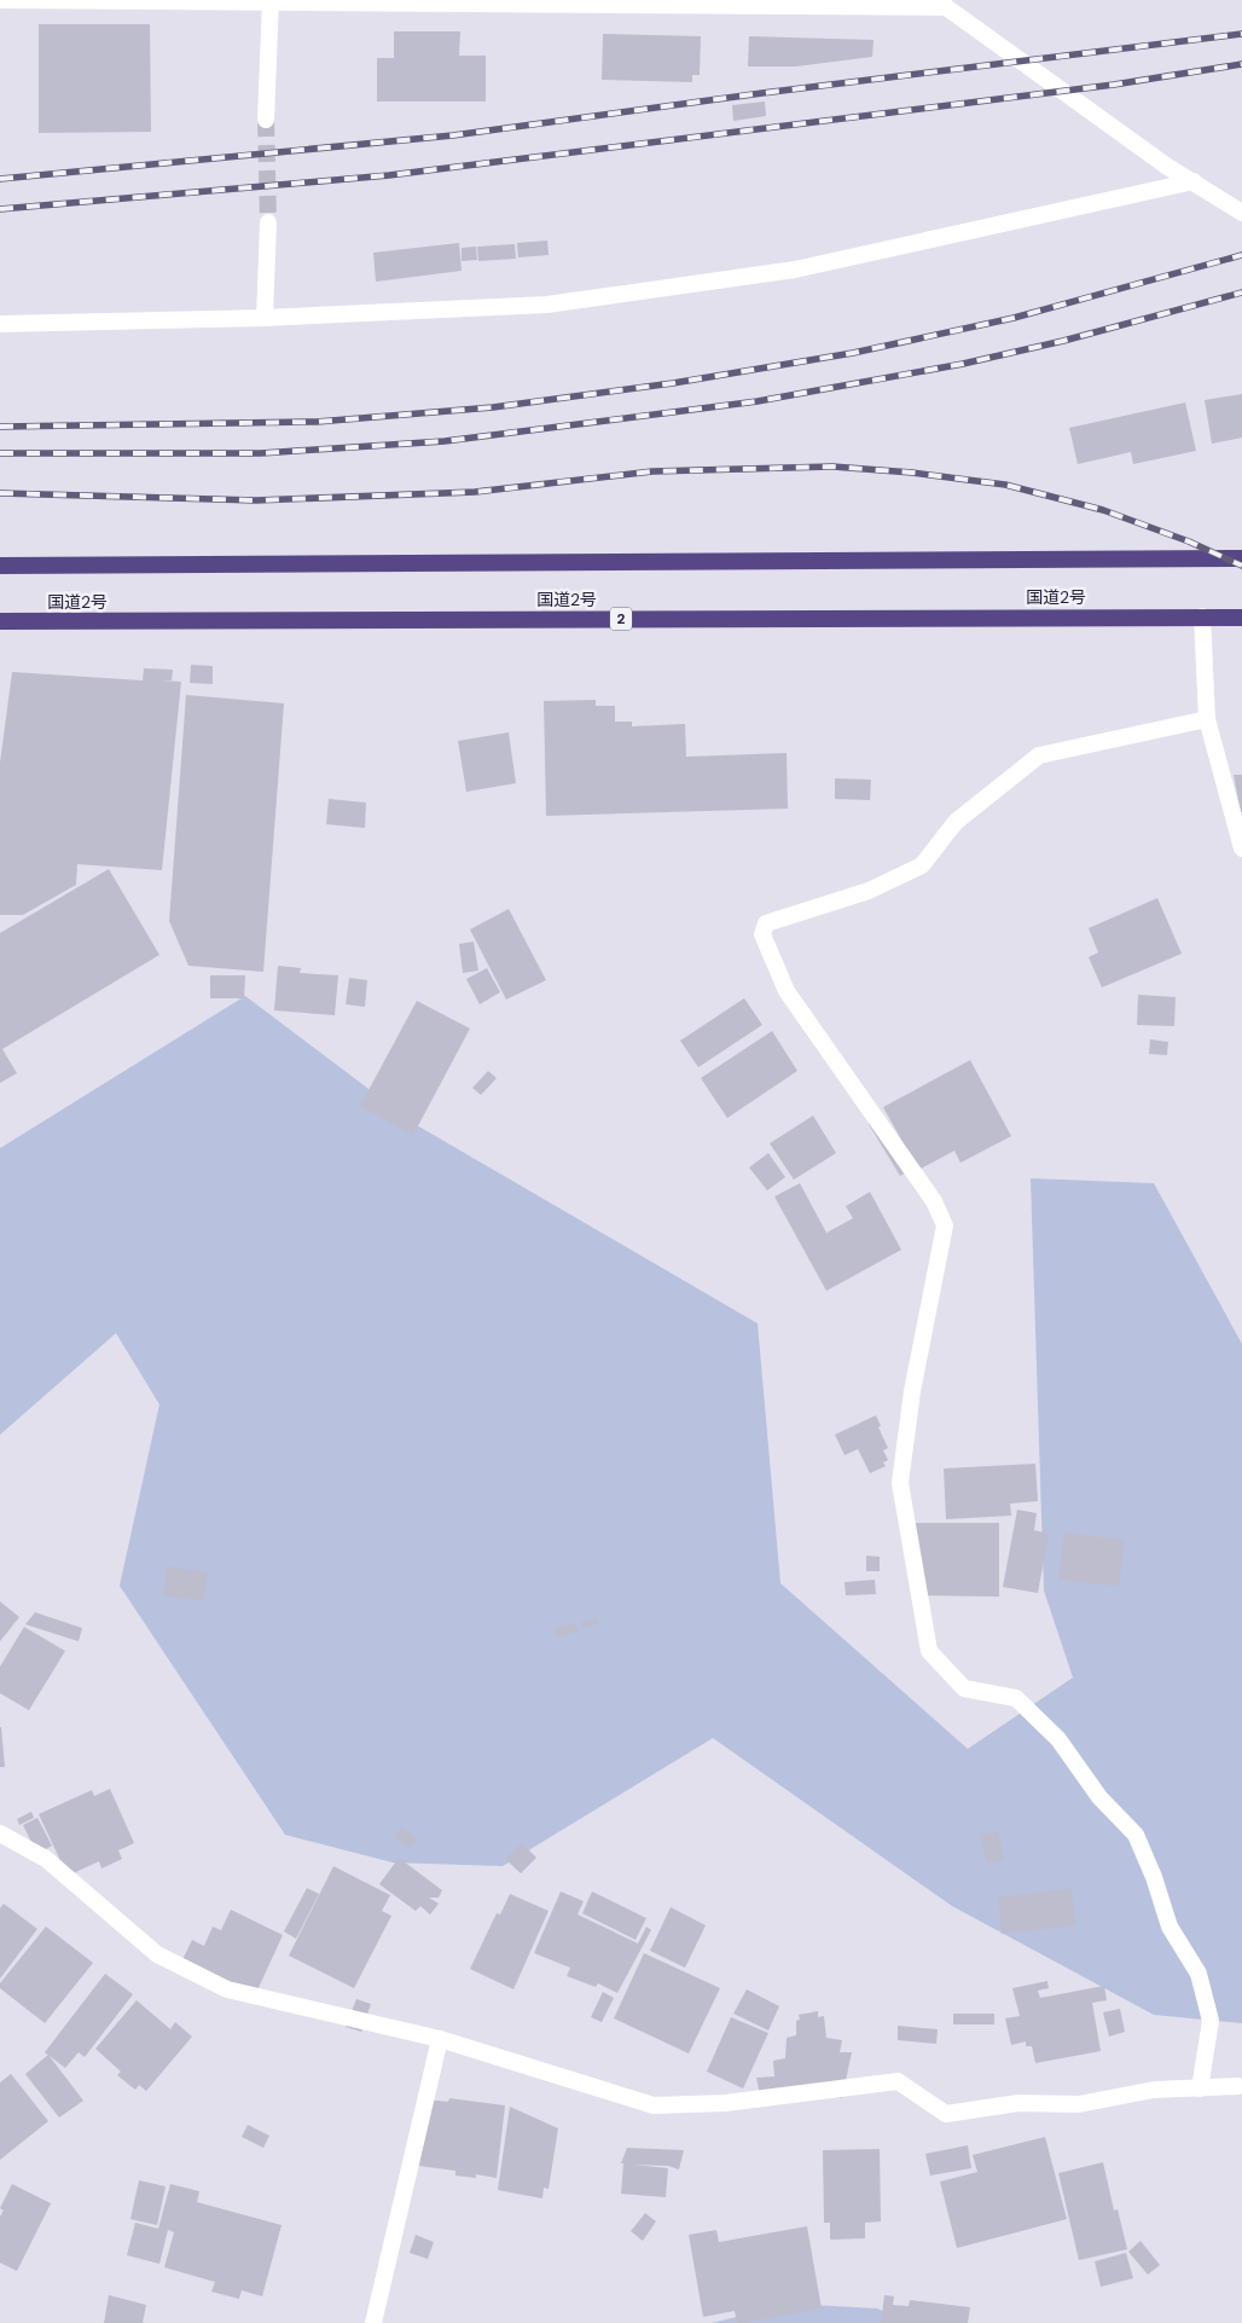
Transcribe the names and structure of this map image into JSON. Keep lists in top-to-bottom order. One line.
{"streets":{"highway":["国道2号","2"]}}
